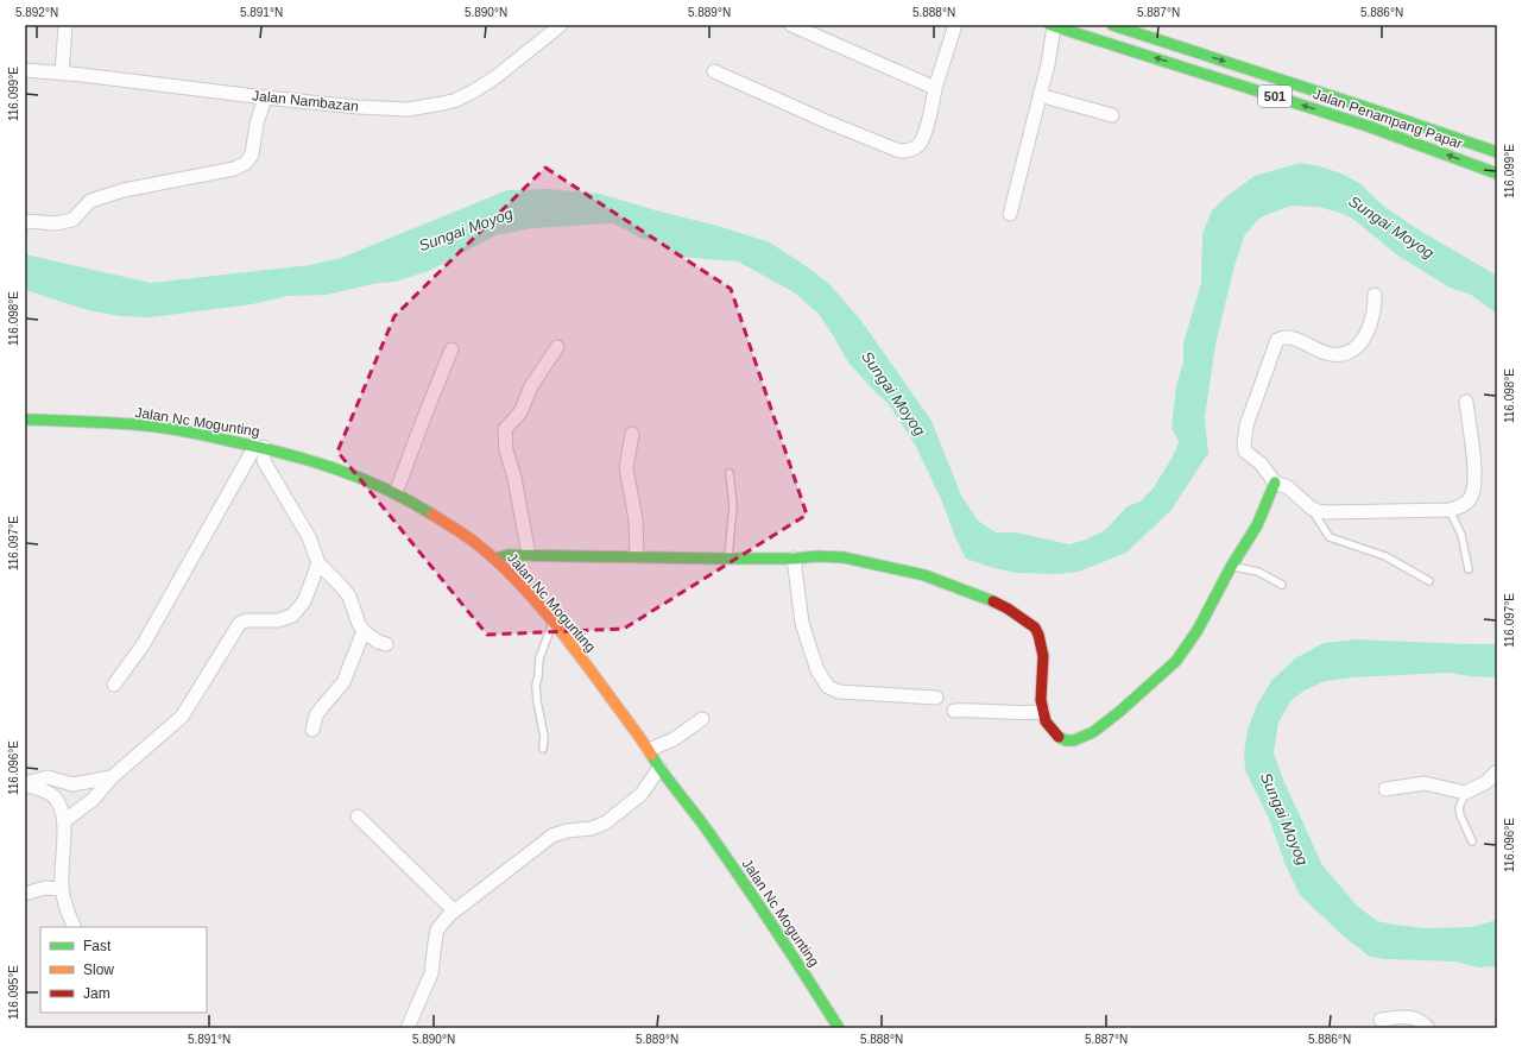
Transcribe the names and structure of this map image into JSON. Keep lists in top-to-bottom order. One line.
{"streets":{"street":["501","Jalan Nambazan","Jalan Penampang Papar","Jalan Nc Mogunting"]},"water":["Sungai Moyog"],"legend":["Fast","Slow","Jam"],"coordinates":["5.892°N","5.891°N","5.890°N","5.889°N","5.888°N","5.887°N","5.886°N","116.099°E","116.098°E","116.097°E","116.096°E","116.095°E"]}
